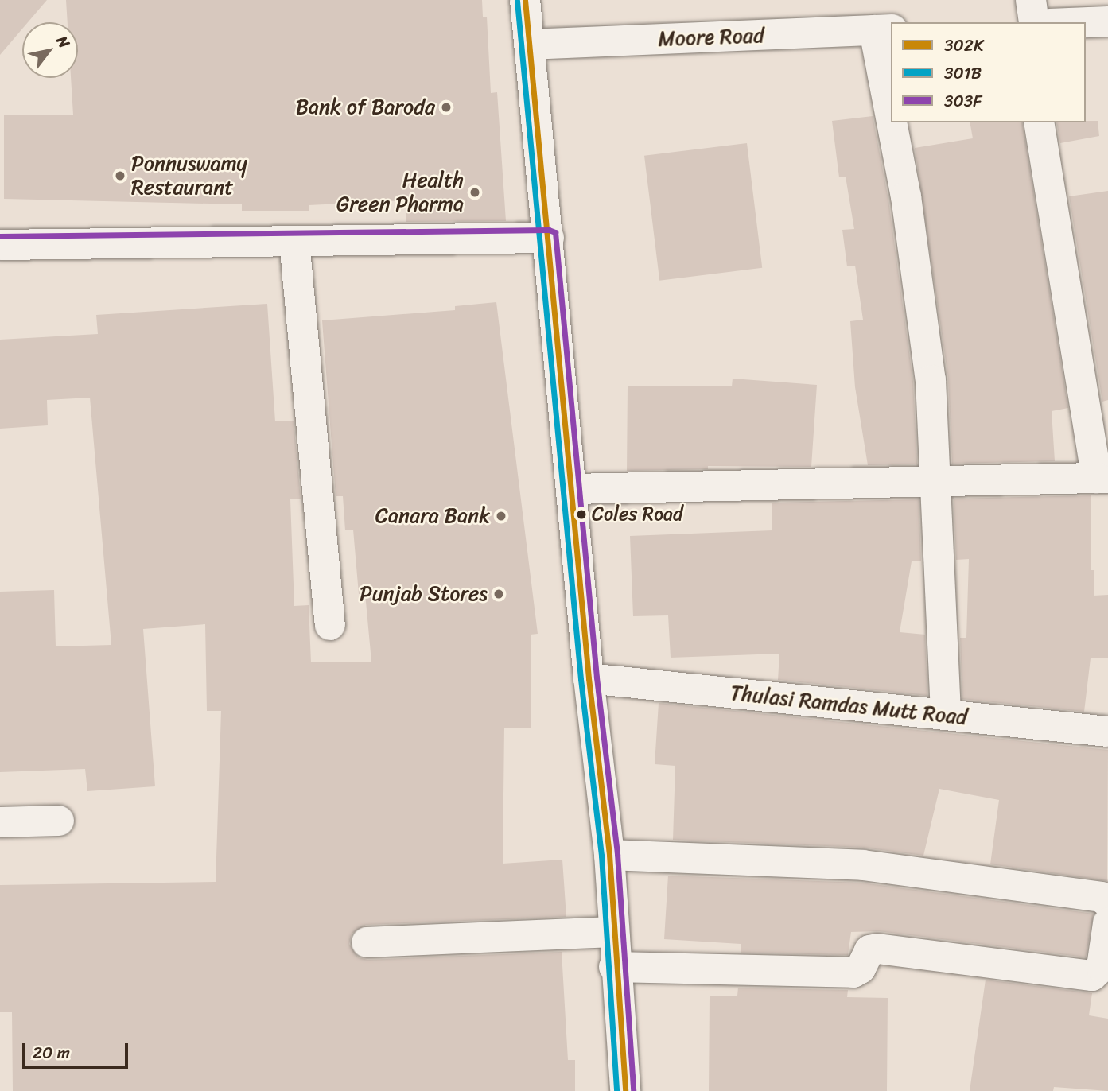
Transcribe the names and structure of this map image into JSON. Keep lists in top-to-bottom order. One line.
{"streets":{"street":["Moore Road","Thulasi Ramdas Mutt Road"]},"places":["Bank of Baroda","Ponnuswamy Restaurant","Health Green Pharma","Coles Road","Canara Bank","Punjab Stores"],"lines":["transit line 302K","transit line 301B","transit line 303F"],"legend":["302K","301B","303F"],"scale_bar":"20 m","north":"top right"}
